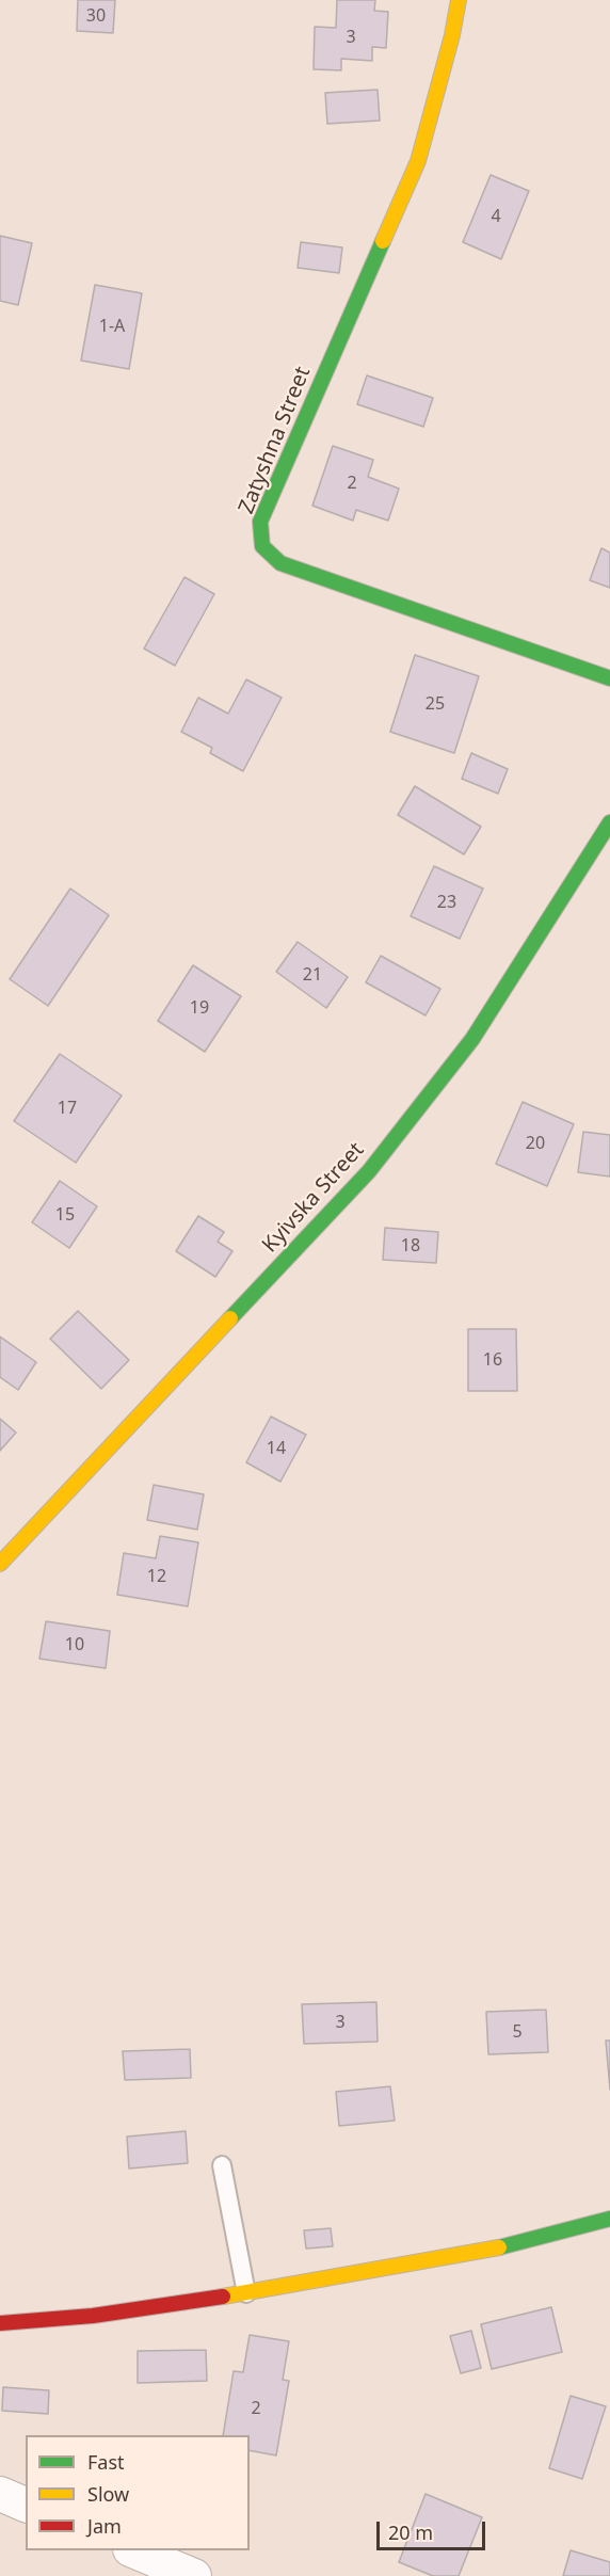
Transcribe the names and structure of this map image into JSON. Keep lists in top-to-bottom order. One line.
{"streets":{"street":["Zatyshna Street","Kyivska Street"]},"house_numbers":["30","3","4","1-А","2","25","23","21","19","17","20","15","18","16","14","12","10","3","5","2"],"legend":["Fast","Slow","Jam"],"scale_bar":"20 m"}
